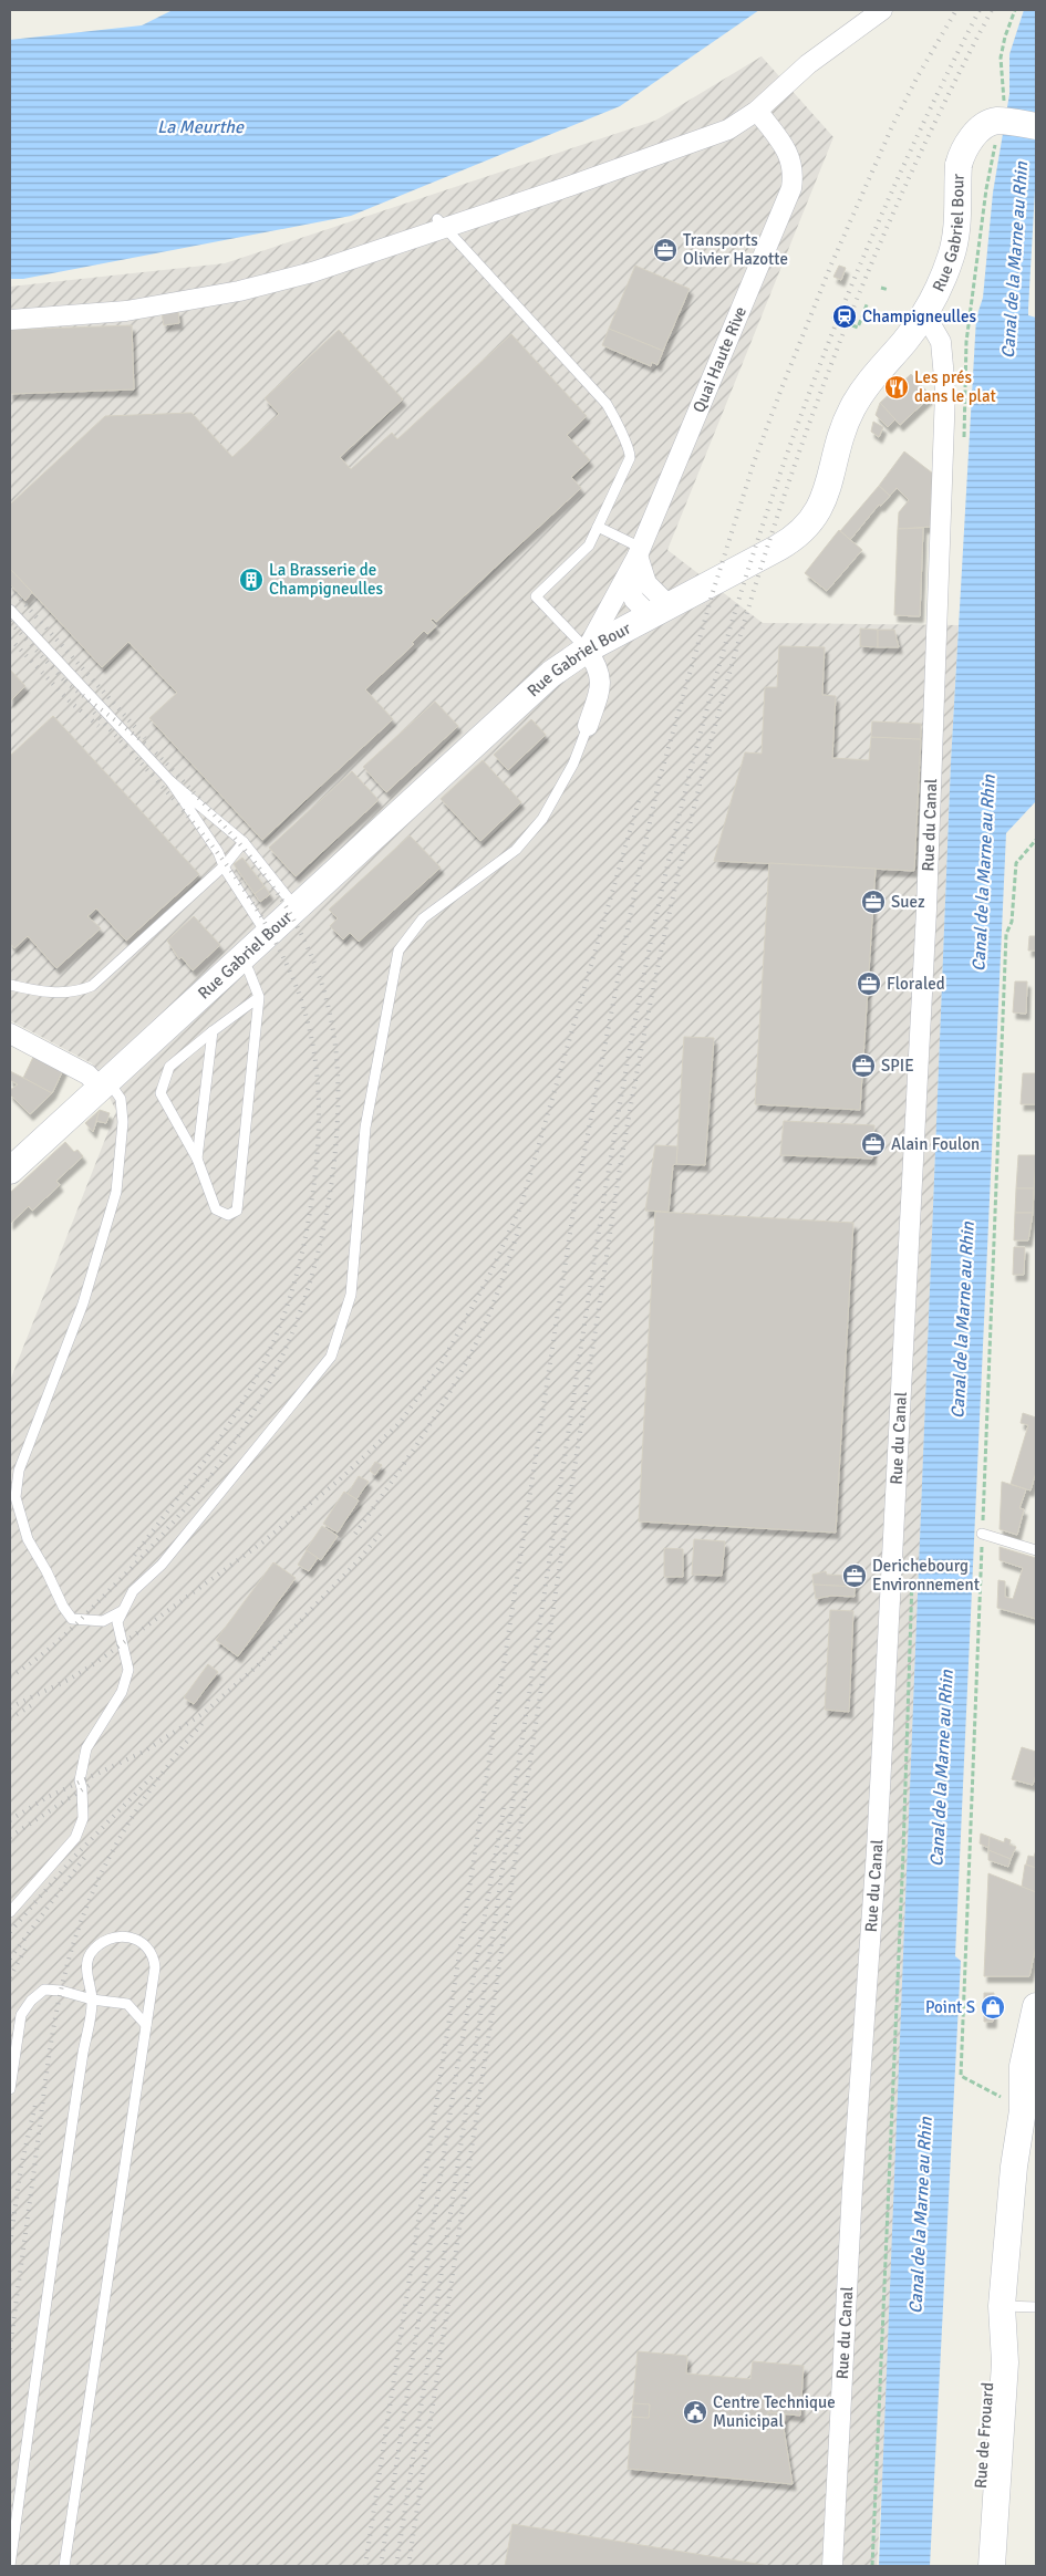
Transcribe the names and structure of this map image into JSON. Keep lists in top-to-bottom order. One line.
{"streets":{"main road":["Rue Gabriel Bour","Rue de Frouard"],"street":["Quai Haute Rive","Rue du Canal"]},"crossings":[["Rue Gabriel Bour","Quai Haute Rive"],["Rue Gabriel Bour","Rue du Canal"]],"water":["La Meurthe","Canal de la Marne au Rhin"],"places":{"office":["Transports Olivier Hazotte","Suez","Floraled","SPIE","Alain Foulon","Derichebourg Environnement"],"station":["Champigneulles"],"restaurant":["Les prés dans le plat"],"building":["La Brasserie de Champigneulles"],"shop":["Point S"],"public building":["Centre Technique Municipal"]}}
